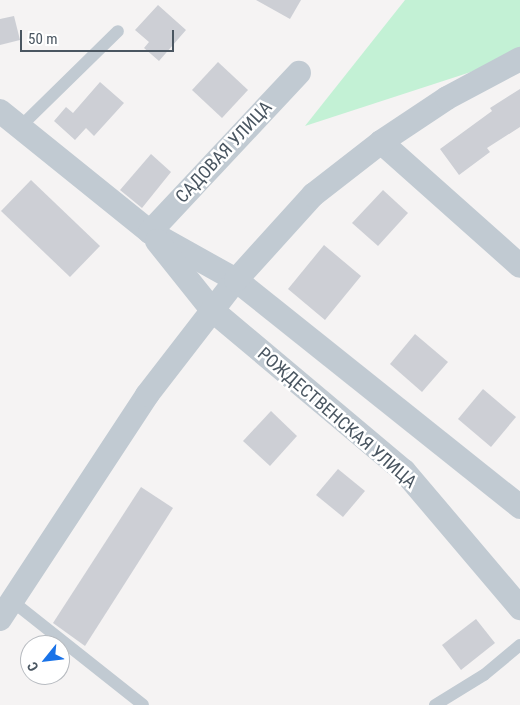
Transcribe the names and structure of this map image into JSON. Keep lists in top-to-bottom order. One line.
{"streets":{"street":["САДОВАЯ УЛИЦА","РОЖДЕСТВЕНСКАЯ УЛИЦА"]},"crossings":[["САДОВАЯ УЛИЦА","РОЖДЕСТВЕНСКАЯ УЛИЦА"]],"scale_bar":"50 m","north":"bottom left"}
